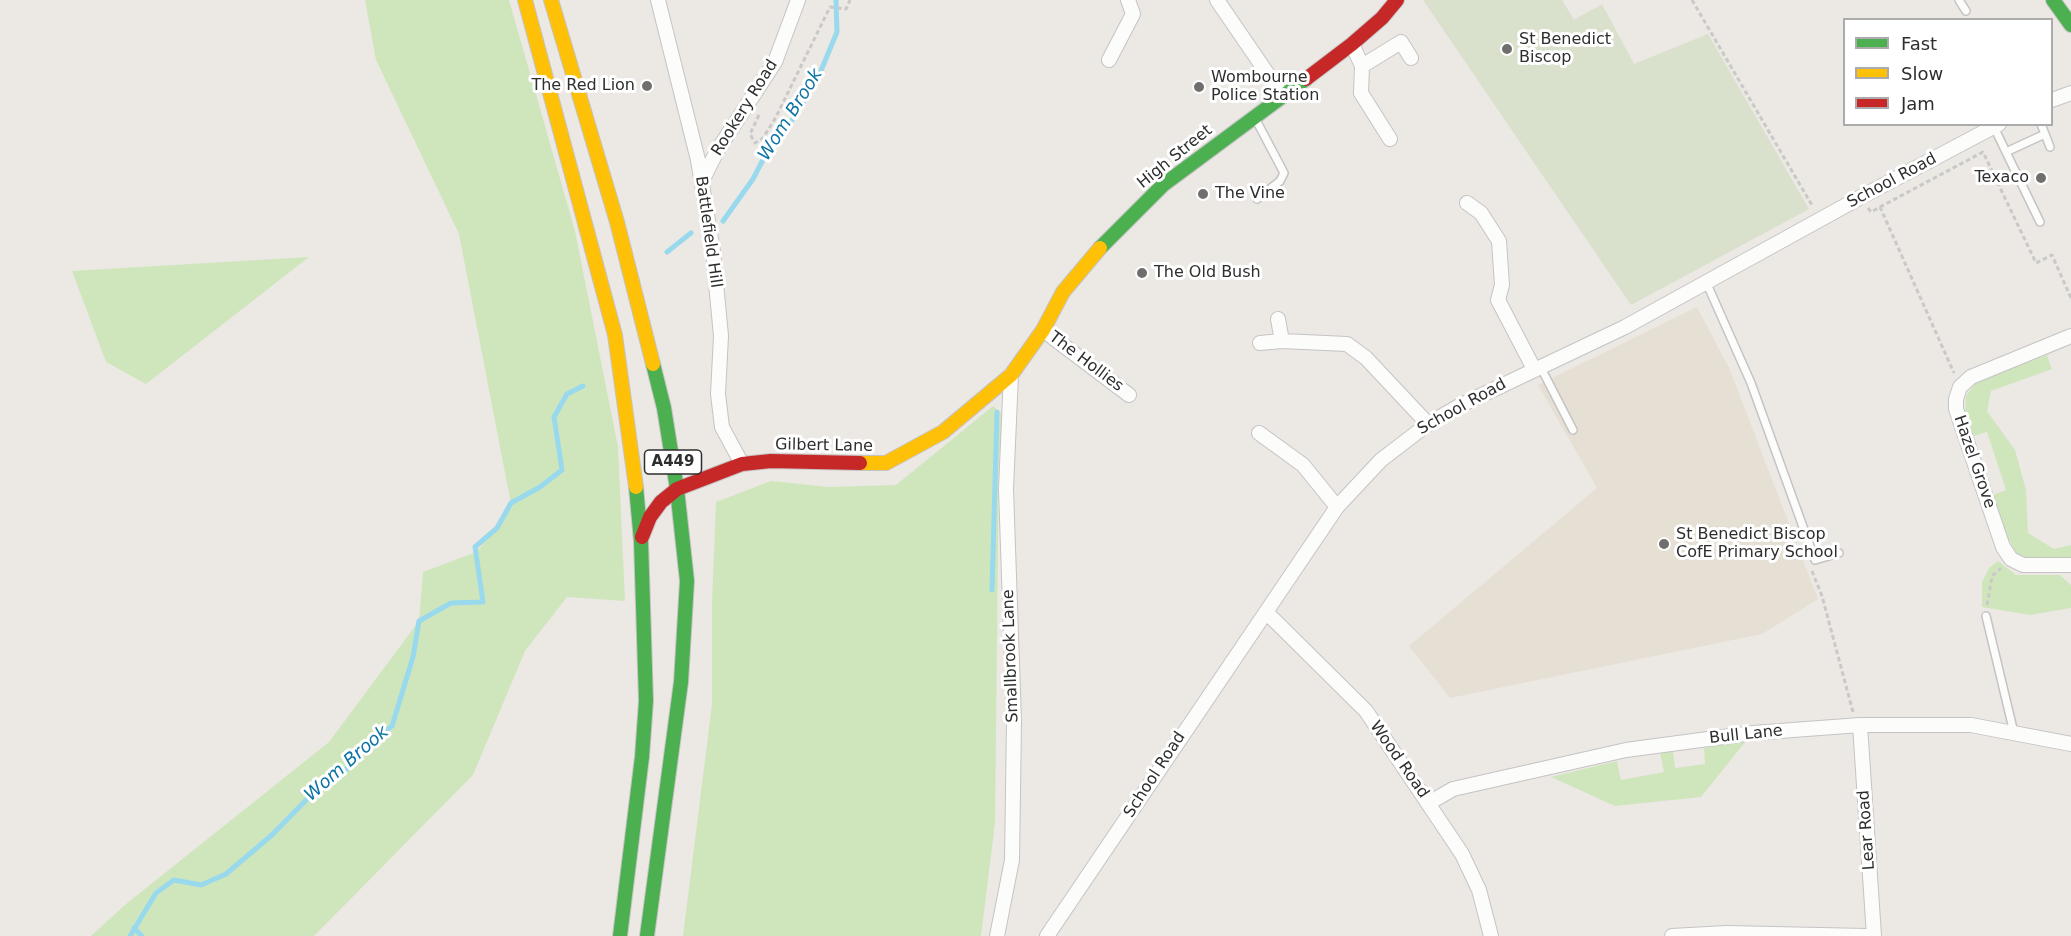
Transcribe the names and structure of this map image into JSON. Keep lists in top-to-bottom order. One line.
{"streets":{"main road":["High Street","Gilbert Lane","A449"],"street":["Rookery Road","School Road","Battlefield Hill","The Hollies","Hazel Grove","Smallbrook Lane","Bull Lane","Wood Road","Lear Road"]},"crossings":[["Rookery Road","Battlefield Hill"],["High Street","The Hollies"],["High Street","Gilbert Lane"],["High Street","Smallbrook Lane"],["School Road","Wood Road"],["Battlefield Hill","Gilbert Lane"],["Gilbert Lane","A449"],["Gilbert Lane","Smallbrook Lane"],["Bull Lane","Wood Road"],["Bull Lane","Lear Road"]],"water":["Wom Brook"],"places":["St Benedict Biscop","The Red Lion","Wombourne Police Station","Texaco","The Vine","The Old Bush","St Benedict Biscop CofE Primary School"],"legend":["Fast","Slow","Jam"]}
